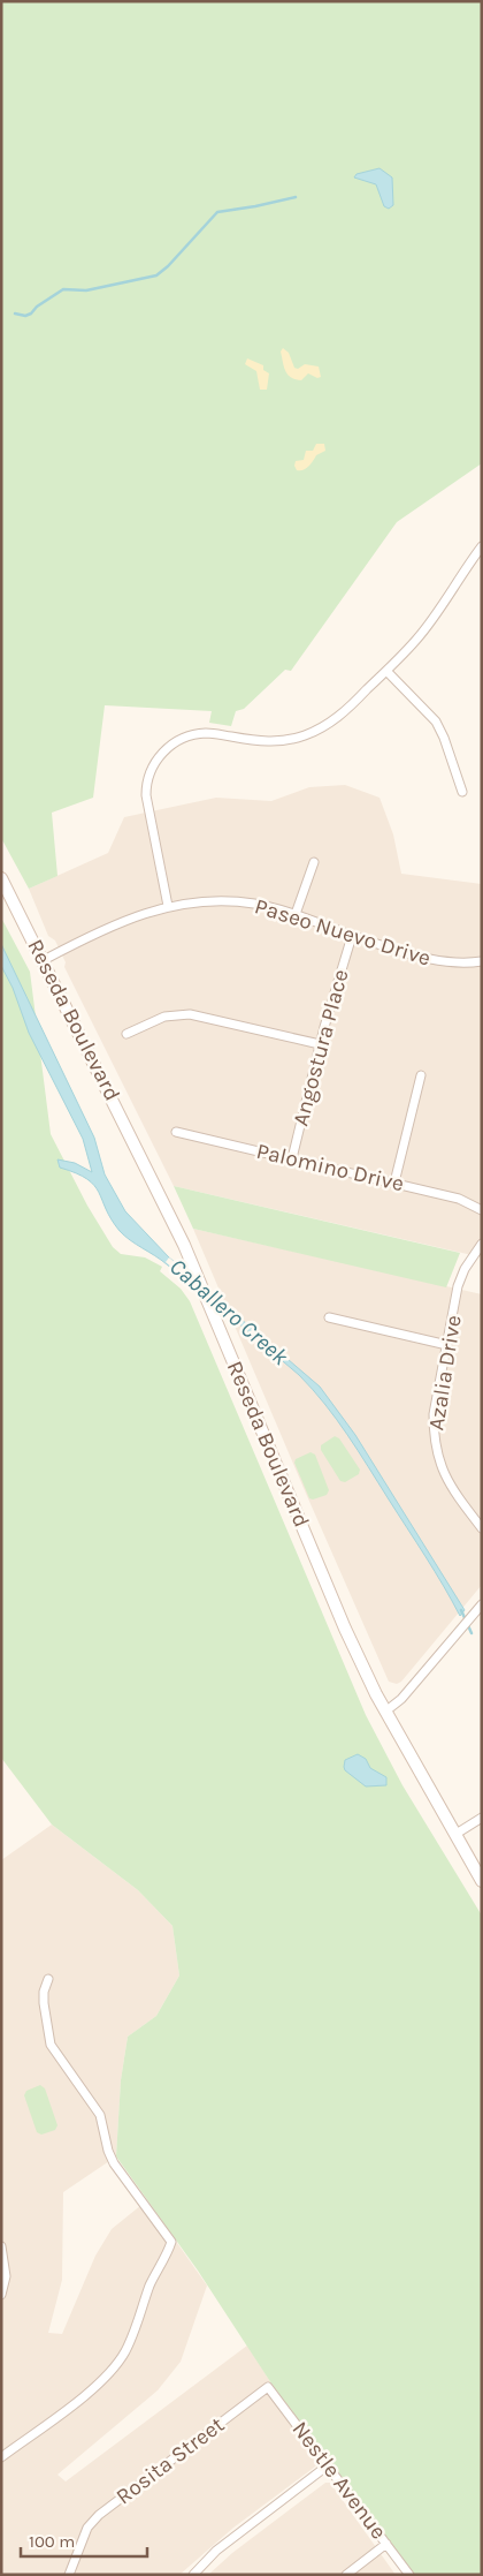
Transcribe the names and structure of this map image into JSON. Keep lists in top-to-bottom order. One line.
{"streets":{"main road":["Reseda Boulevard"],"street":["Paseo Nuevo Drive","Angostura Place","Palomino Drive","Azalia Drive","Rosita Street","Nestle Avenue"]},"crossings":[["Paseo Nuevo Drive","Reseda Boulevard"],["Paseo Nuevo Drive","Angostura Place"],["Angostura Place","Palomino Drive"],["Rosita Street","Nestle Avenue"]],"water":["Caballero Creek"],"scale_bar":"100 m"}
